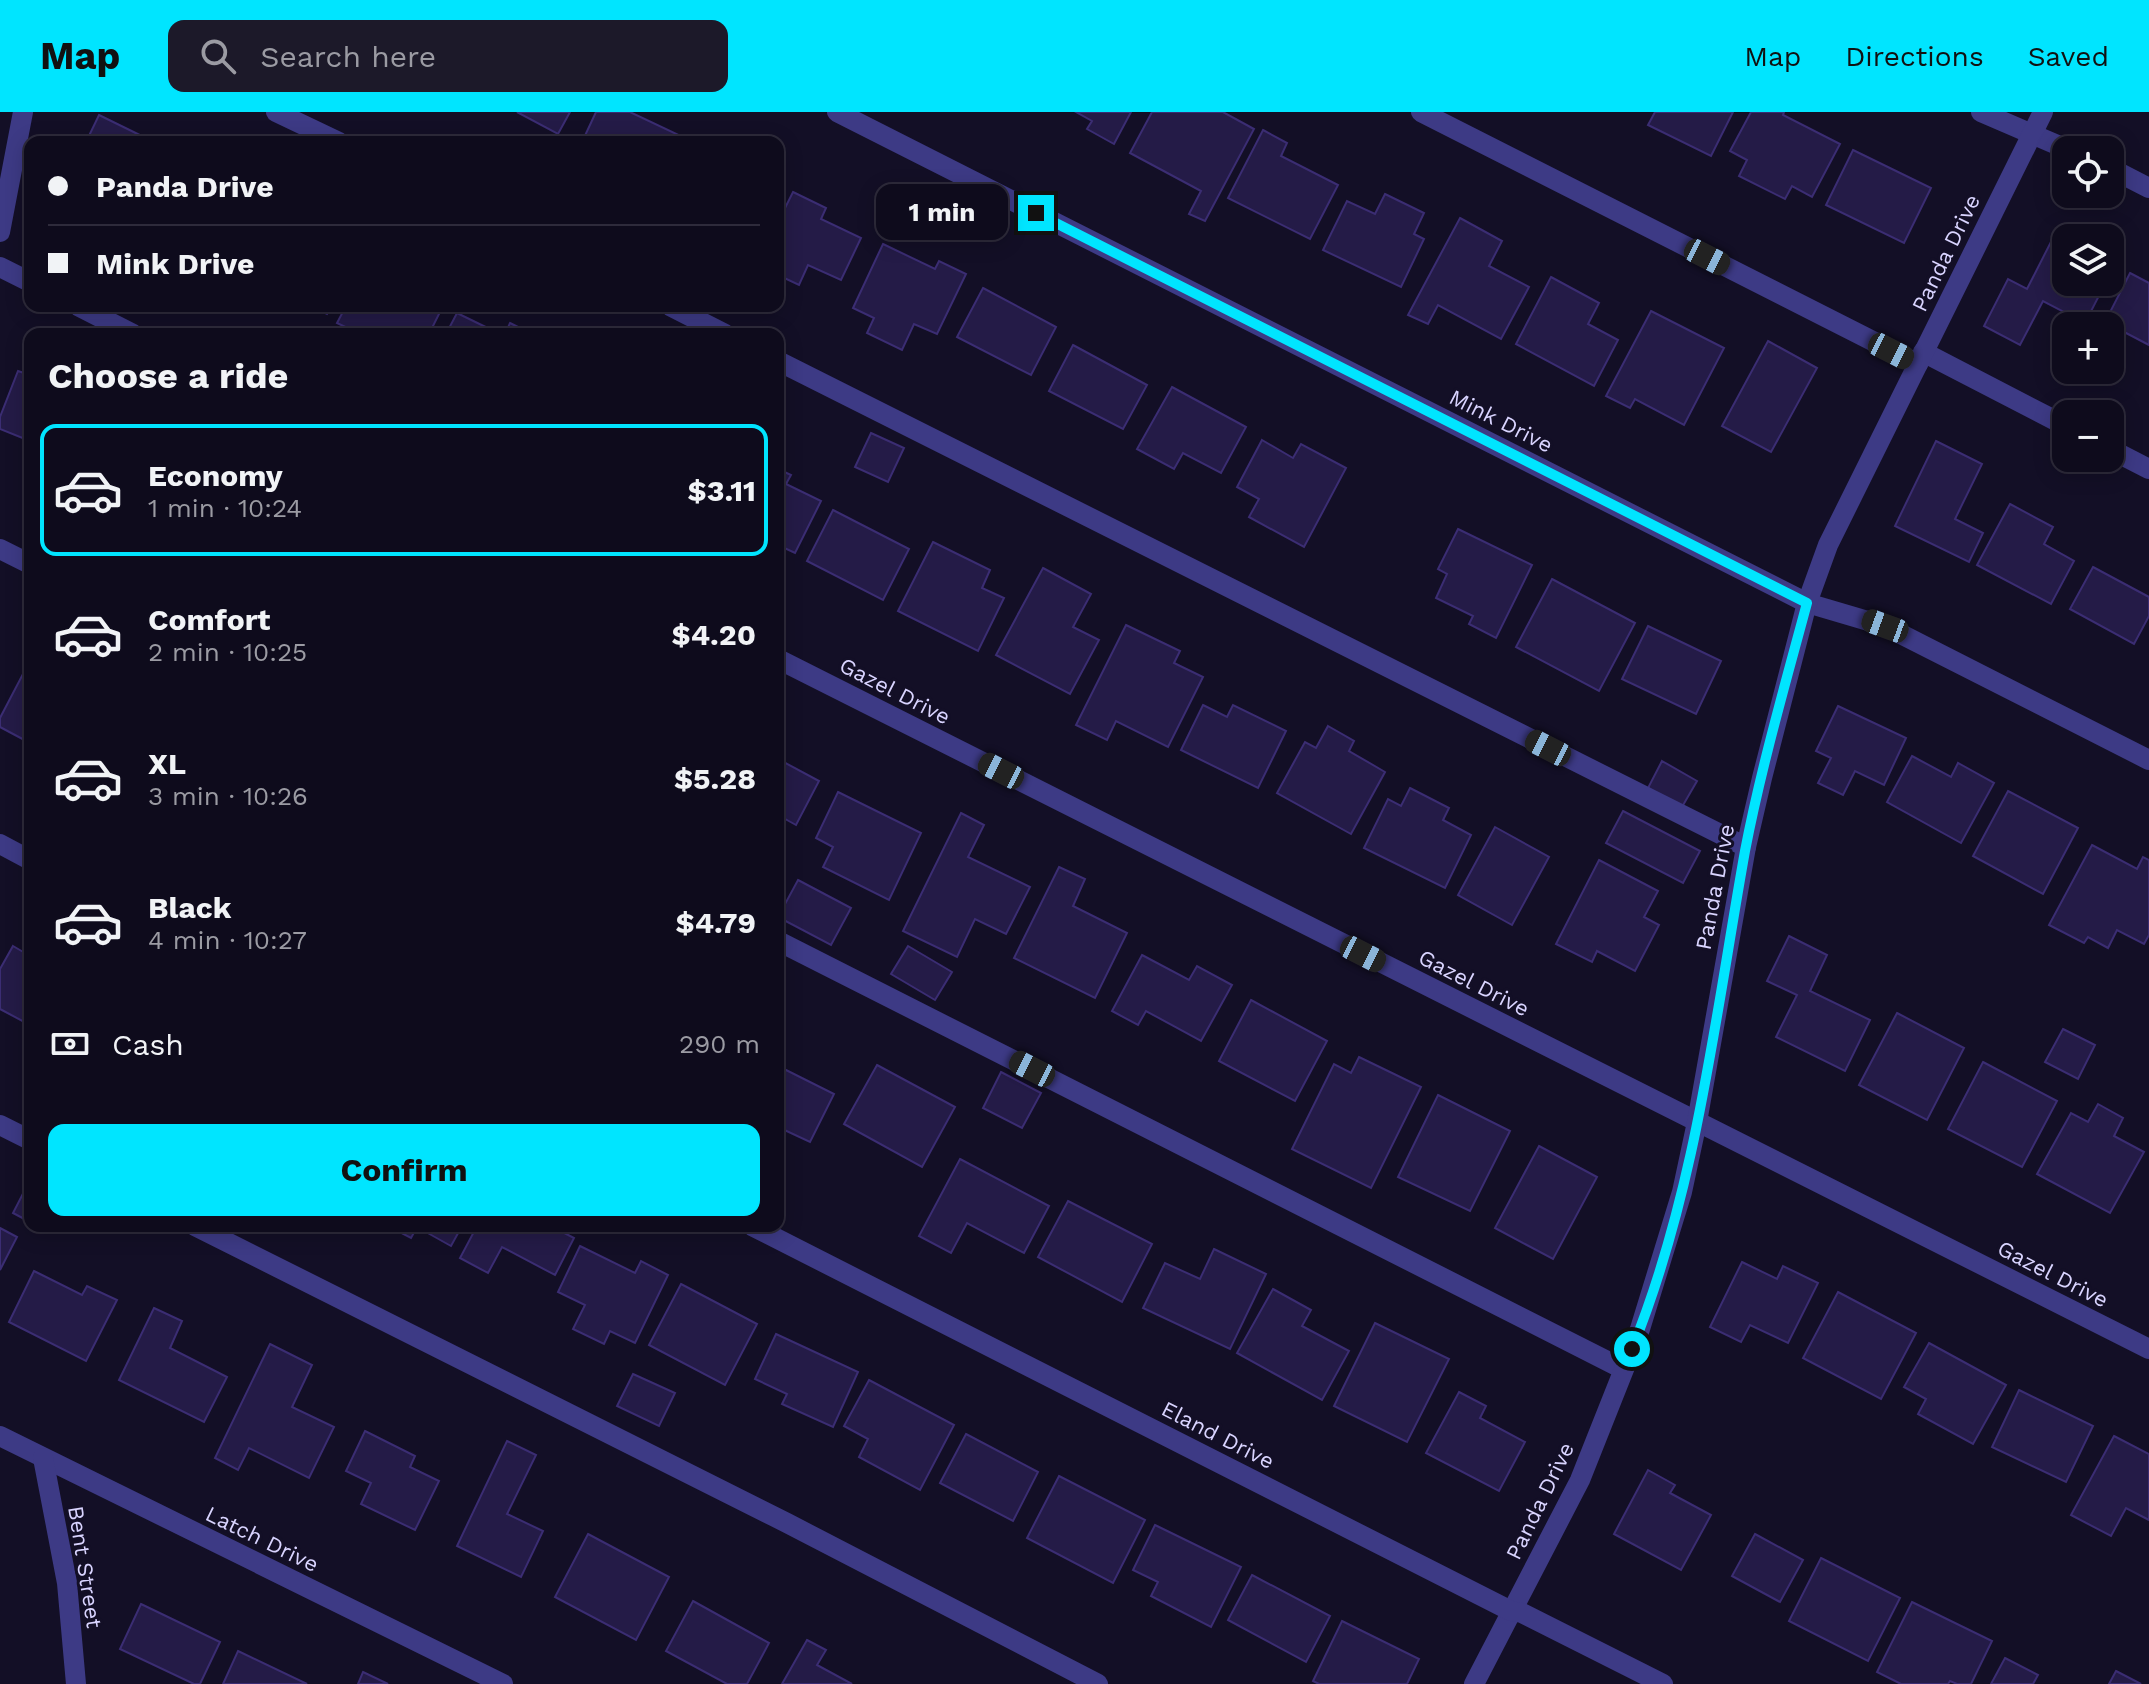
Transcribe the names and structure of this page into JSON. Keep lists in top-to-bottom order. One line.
{"streets":{"street":["Panda Drive","Mink Drive","Gazel Drive","Eland Drive","Latch Drive","Bent Street"]},"crossings":[["Panda Drive","Mink Drive"],["Panda Drive","Gazel Drive"],["Panda Drive","Eland Drive"],["Latch Drive","Bent Street"]],"page":{"header":"Map","search":"Search here","nav":["Map","Directions","Saved"],"map_buttons":["+","−"],"banner":["Panda Drive","Mink Drive"],"bubble":"1 min","heading":"Choose a ride","list":[{"name":"Economy","note":"1 min · 10:24","value":"$3.11"},{"name":"Comfort","note":"2 min · 10:25","value":"$4.20"},{"name":"XL","note":"3 min · 10:26","value":"$5.28"},{"name":"Black","note":"4 min · 10:27","value":"$4.79"}],"pay":["Cash","290 m"],"buttons":"Confirm"}}
